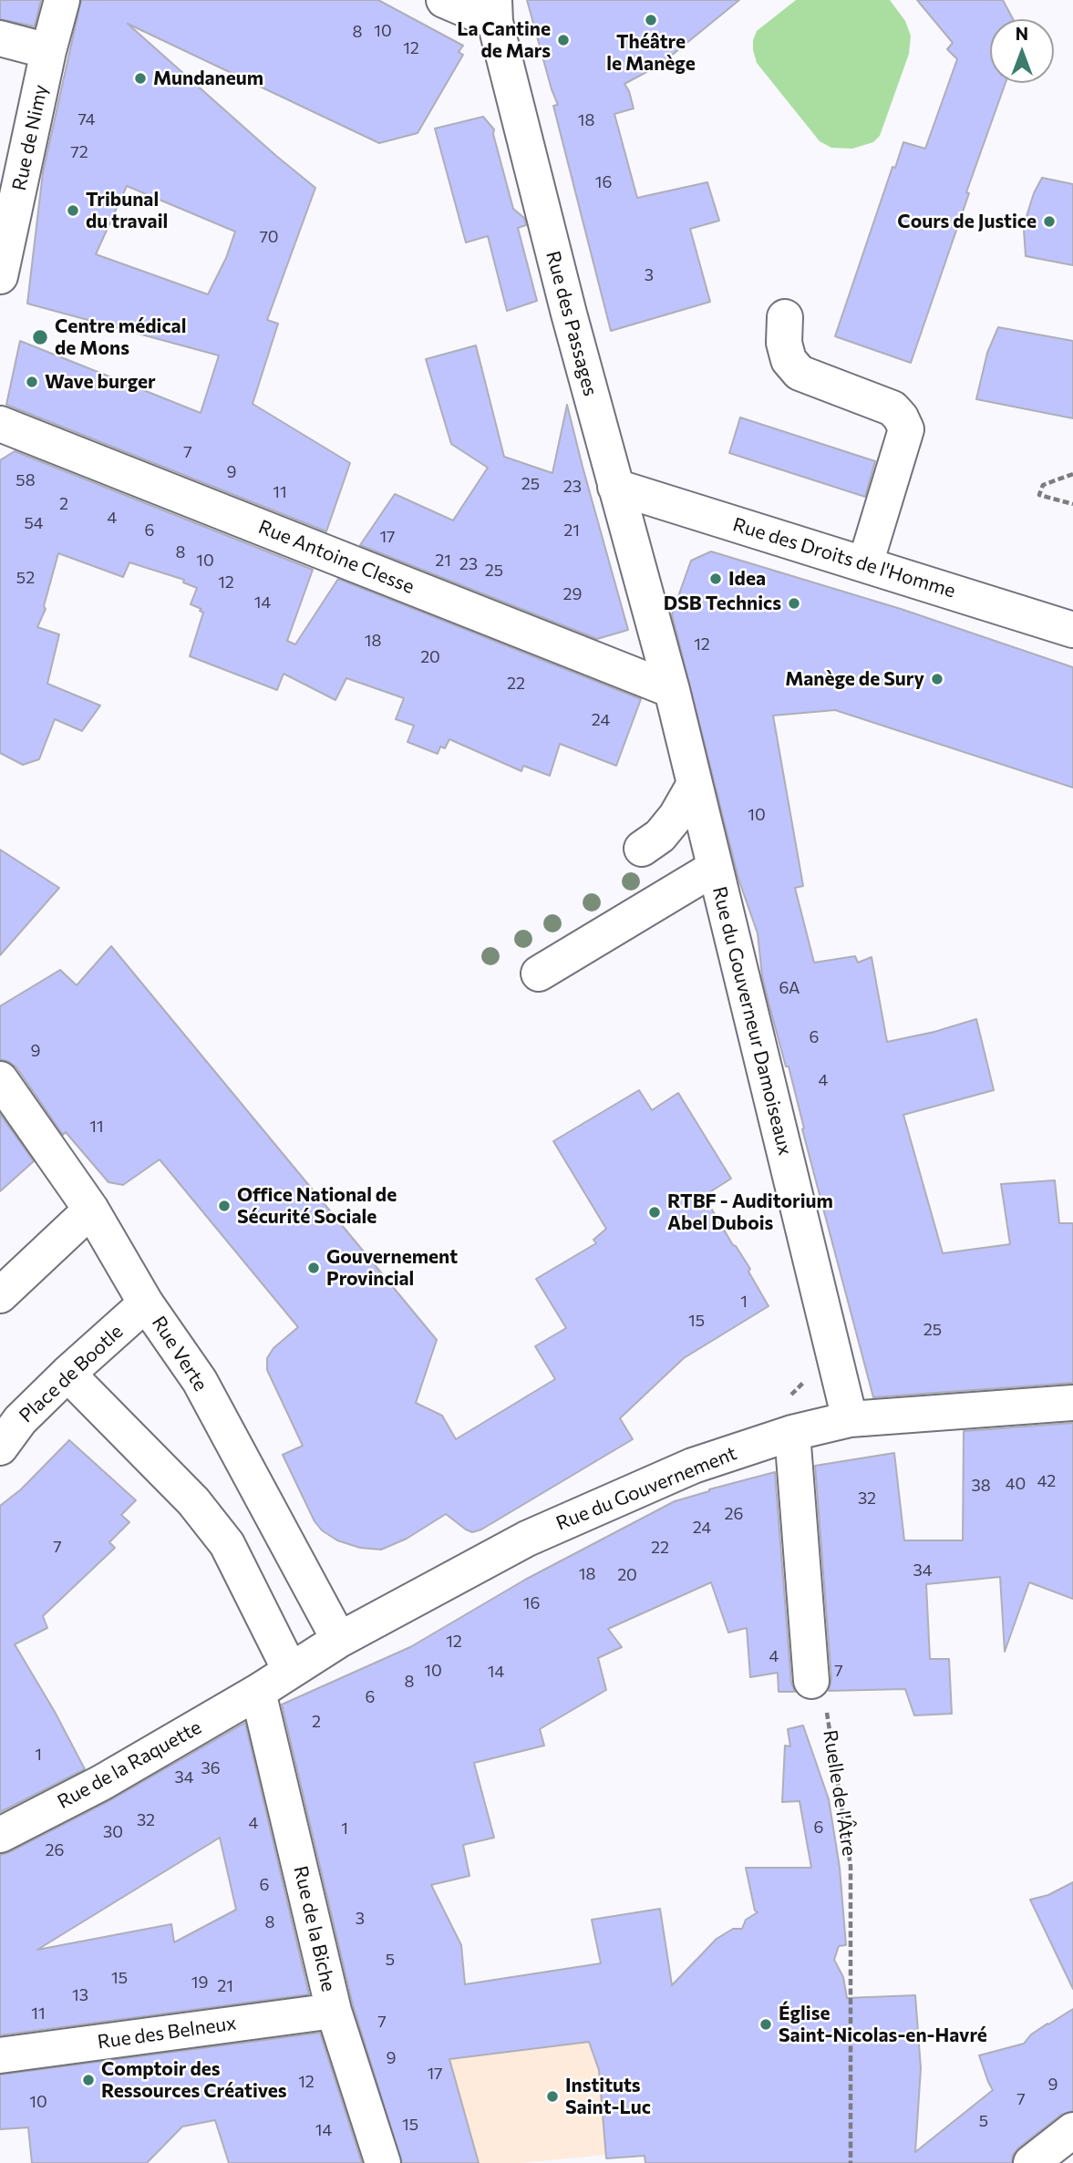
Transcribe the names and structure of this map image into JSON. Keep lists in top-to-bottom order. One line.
{"streets":{"street":["Rue de Nimy","Rue des Passages","Rue Antoine Clesse","Rue des Droits de l'Homme","Rue du Gouverneur Damoiseaux","Rue Verte","Place de Bootle","Rue du Gouvernement","Rue de la Raquette","Rue de la Biche","Rue des Belneux"],"path":["Ruelle de l'Âtre"]},"crossings":[["Rue des Passages","Rue des Droits de l'Homme"],["Rue des Passages","Rue du Gouverneur Damoiseaux"],["Rue Antoine Clesse","Rue du Gouverneur Damoiseaux"],["Rue du Gouverneur Damoiseaux","Rue du Gouvernement"],["Rue Verte","Place de Bootle"],["Rue Verte","Rue du Gouvernement"],["Rue du Gouvernement","Rue de la Raquette"],["Rue du Gouvernement","Rue de la Biche"],["Rue de la Raquette","Rue de la Biche"],["Rue de la Biche","Rue des Belneux"]],"places":["Théâtre le Manège","La Cantine de Mars","Mundaneum","Tribunal du travail","Cours de Justice","Centre médical de Mons","Wave burger","Idea","DSB Technics","Manège de Sury","Office National de Sécurité Sociale","RTBF - Auditorium Abel Dubois","Gouvernement Provincial","Église Saint-Nicolas-en-Havré","Comptoir des Ressources Créatives","Instituts Saint-Luc"],"house_numbers":["10","8","12","74","18","72","16","70","3","7","9","58","25","23","11","2","4","54","6","21","17","8","10","21","23","25","52","12","29","14","18","12","20","22","24","10","6A","6","9","4","11","1","15","25","42","40","38","32","26","24","7","22","34","18","20","16","12","4","10","7","14","8","6","2","1","36","34","32","4","6","1","30","26","6","3","8","5","15","19","21","13","11","7","9","17","12","9","7","10","5","15","14"],"north":"top"}
